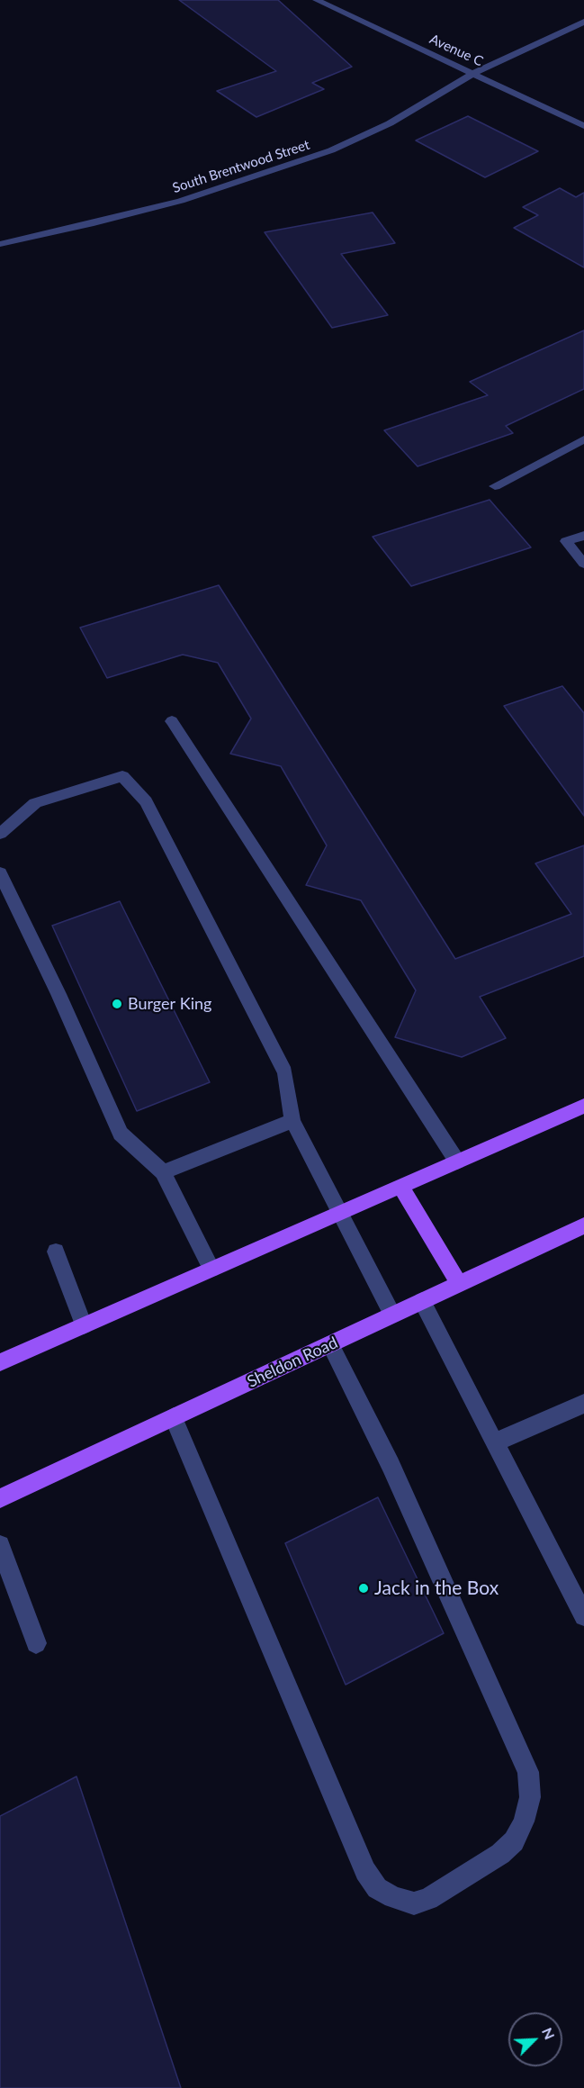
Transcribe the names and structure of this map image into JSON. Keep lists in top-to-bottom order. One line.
{"streets":{"main road":["Sheldon Road"],"street":["Avenue C","South Brentwood Street"]},"crossings":[["Avenue C","South Brentwood Street"]],"places":["Burger King","Jack in the Box"],"north":"top right"}
